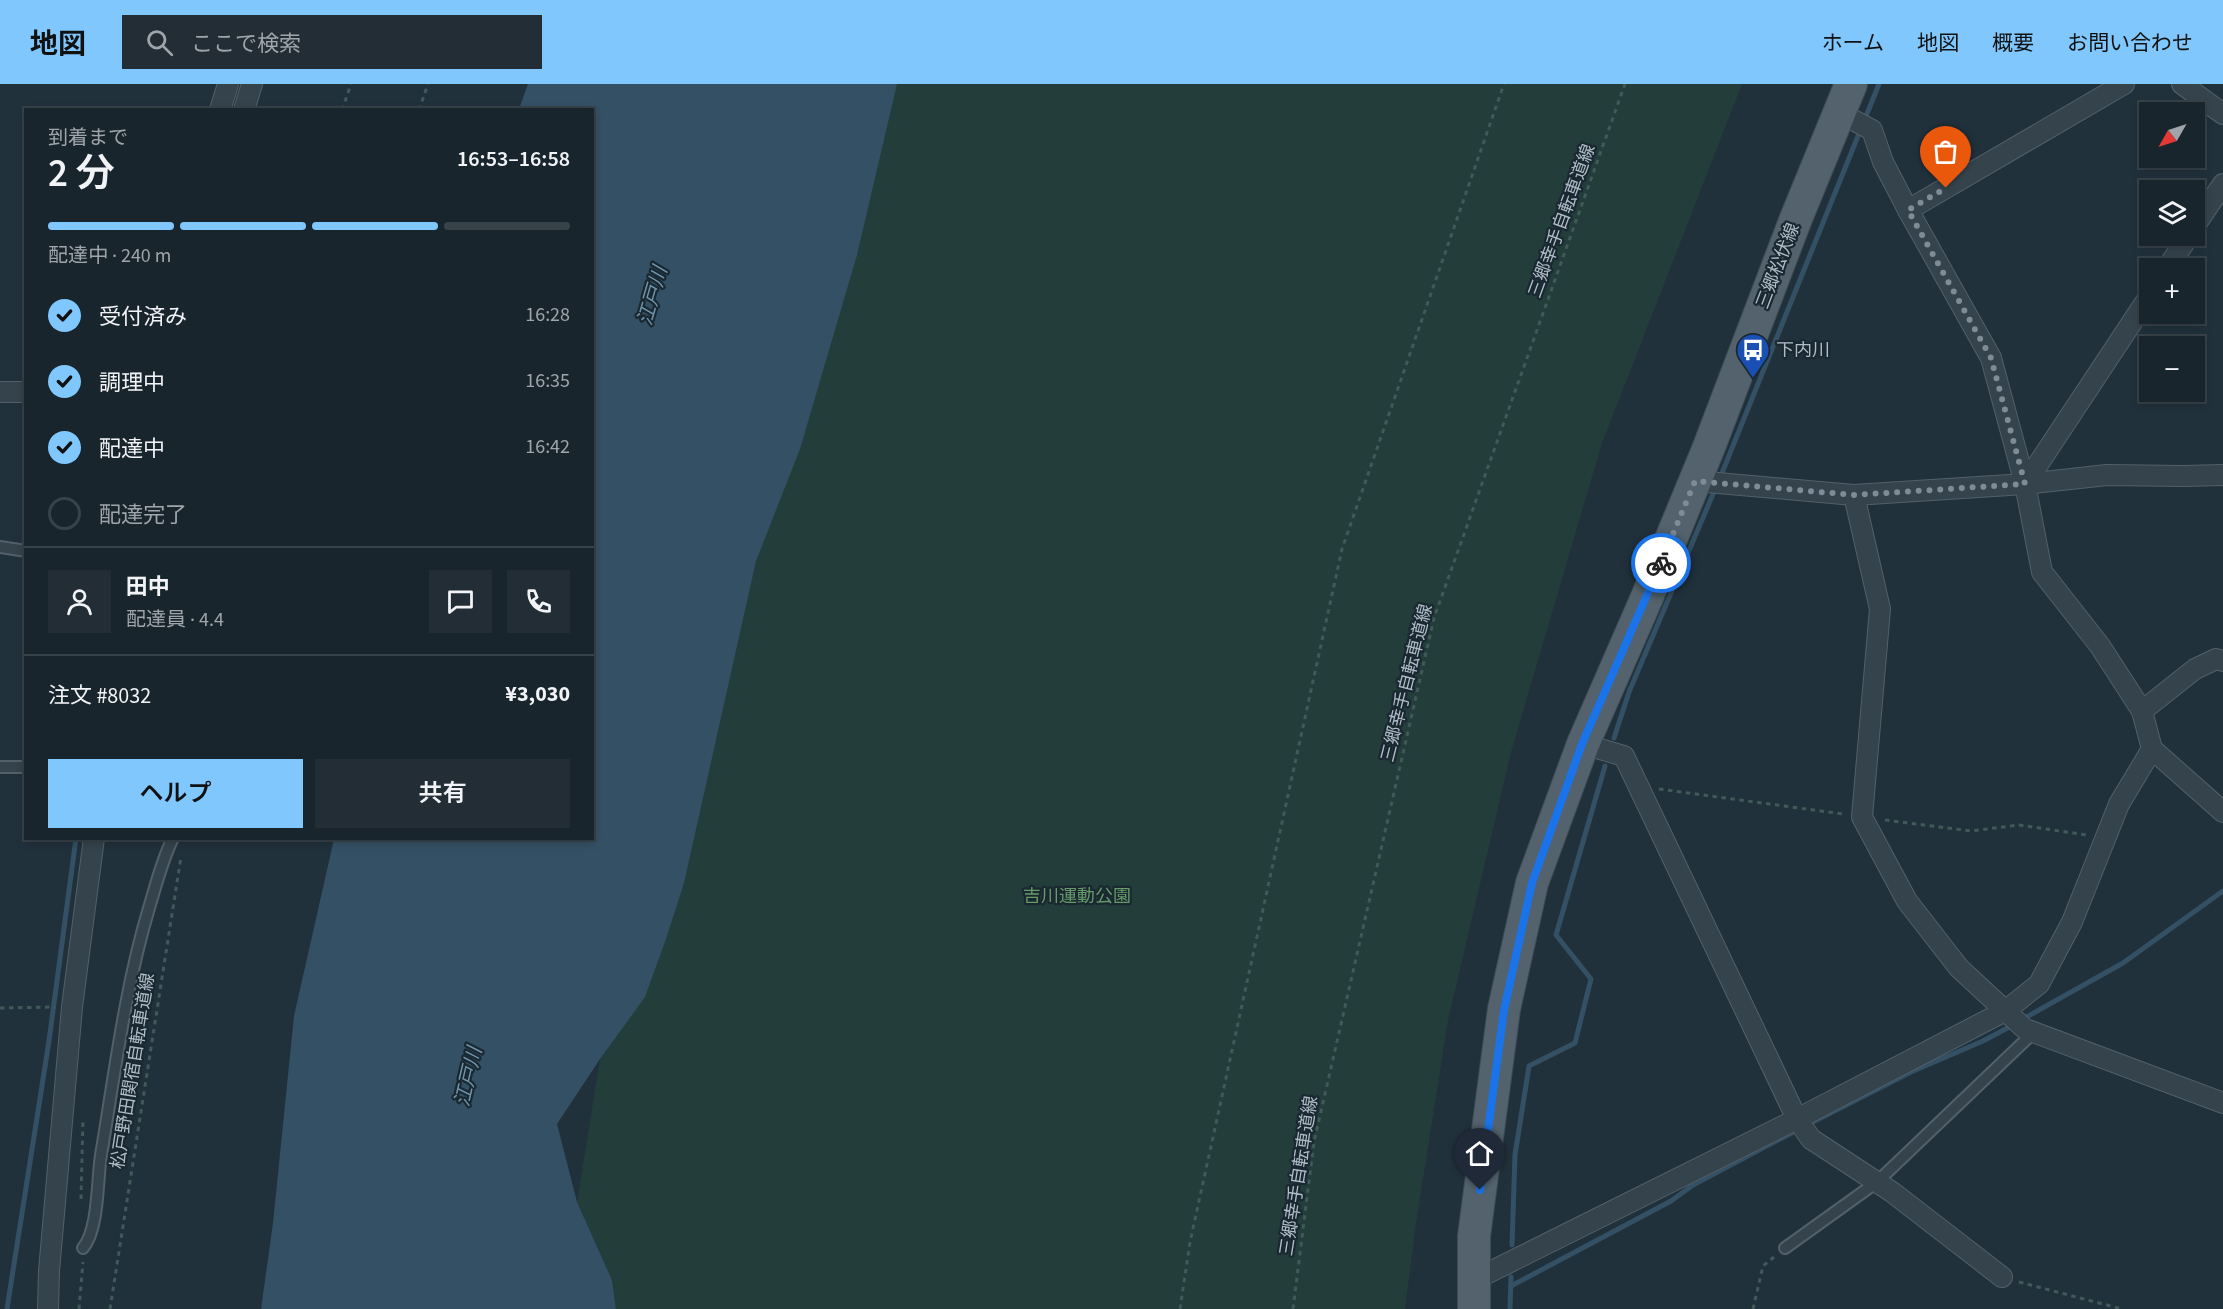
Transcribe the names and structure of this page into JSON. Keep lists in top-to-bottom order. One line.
{"streets":{"main road":["三郷松伏線"],"path":["三郷幸手自転車道線","松戸野田関宿自転車道線"]},"water":["江戸川"],"parks":["吉川運動公園"],"places":{"bus stop":["下内川"]},"north":"bottom left","page":{"header":"地図","search":"ここで検索","nav":["ホーム","地図","概要","お問い合わせ"],"map_buttons":["+","−"],"heading":["2 分","到着まで","16:53–16:58"],"panel":["田中","配達員 · 4.4","注文 #8032","¥3,030"],"bar":"配達中 · 240 m","list":[["受付済み","16:28"],["調理中","16:35"],["配達中","16:42"],"配達完了"],"buttons":["ヘルプ","共有"]}}
